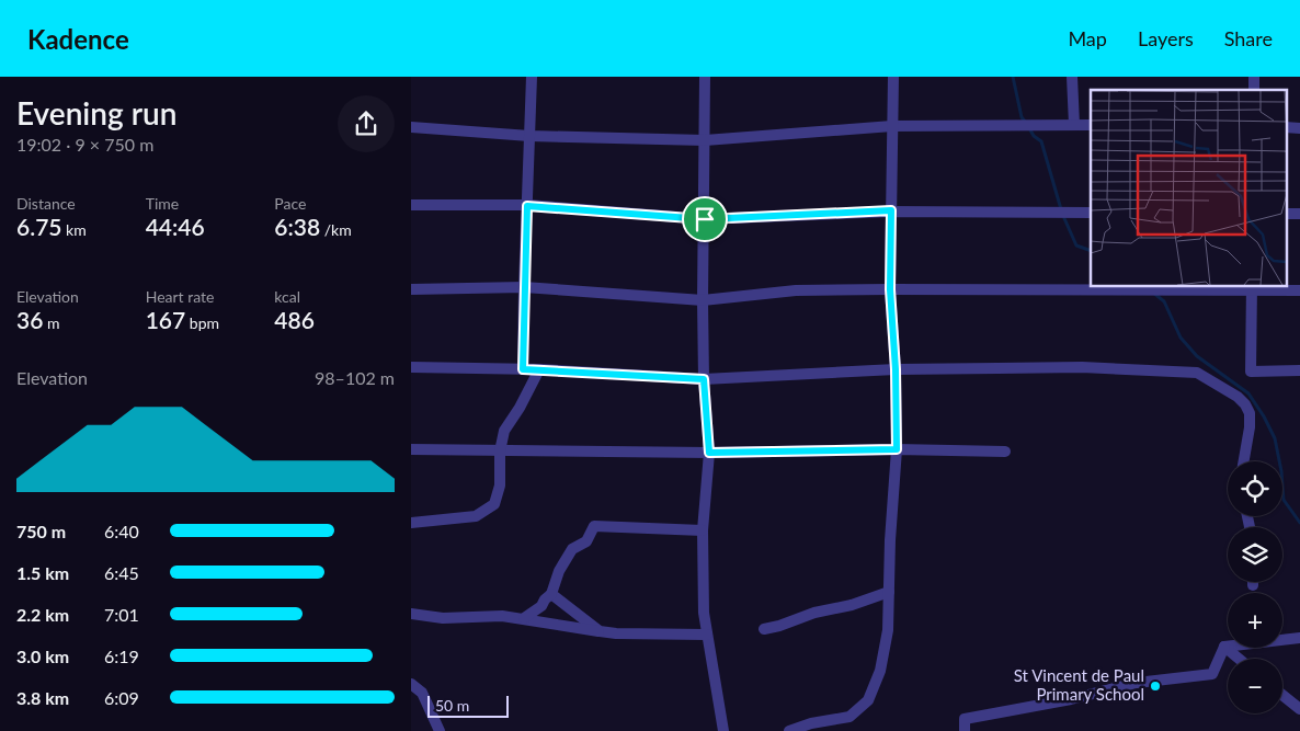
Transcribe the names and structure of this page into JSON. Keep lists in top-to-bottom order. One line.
{"places":["St Vincent de Paul Primary School"],"scale_bar":"50 m","page":{"header":"Kadence","nav":["Map","Layers","Share"],"heading":["Evening run","19:02 · 9 × 750 m"],"stats":[["Distance","6.75 km"],["Time","44:46"],["Pace","6:38 /km"],["Elevation","36 m"],["Heart rate","167 bpm"],["kcal","486"]],"chart":["Elevation","98–102 m"],"map_buttons":["+","−"],"list":[{"name":"750 m","note":"6:40"},{"name":"1.5 km","note":"6:45"},{"name":"2.2 km","note":"7:01"},{"name":"3.0 km","note":"6:19"},{"name":"3.8 km","note":"6:09"}],"scale":"50 m"}}
